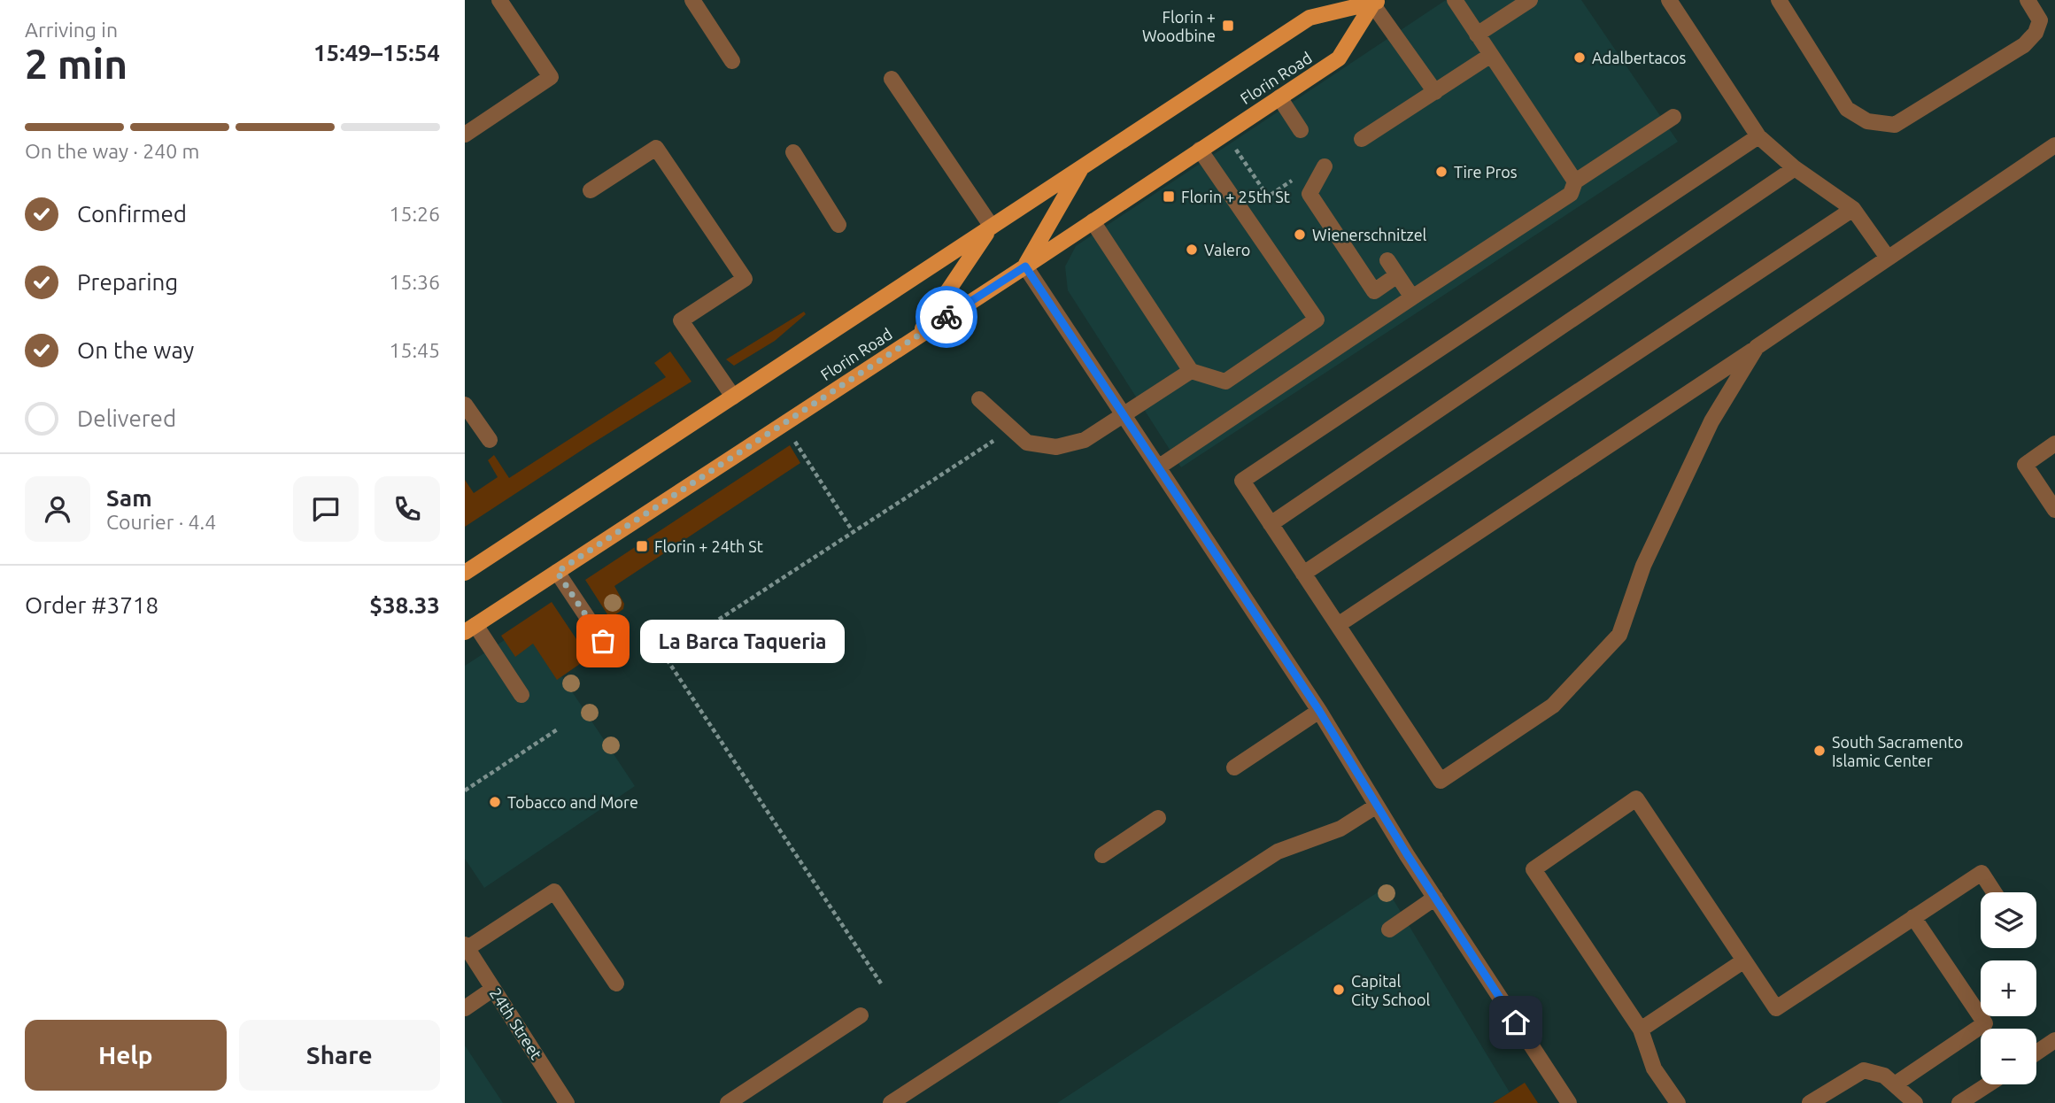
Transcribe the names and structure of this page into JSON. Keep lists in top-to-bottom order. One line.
{"streets":{"main road":["Florin Road"],"street":["24th Street"]},"places":{"transit":["Florin + Woodbine","Florin + 25th St","Florin + 24th St"],"other":["Adalbertacos","Tire Pros","Wienerschnitzel","Valero","La Barca Taqueria","South Sacramento Islamic Center","Tobacco and More","Capital City School"]},"page":{"heading":["2 min","Arriving in","15:49–15:54"],"panel":["Sam","Courier · 4.4","Order #3718","$38.33"],"bar":"On the way · 240 m","list":[["Confirmed","15:26"],["Preparing","15:36"],["On the way","15:45"],"Delivered"],"bubble":"La Barca Taqueria","map_buttons":["+","−"],"buttons":["Help","Share"]}}
